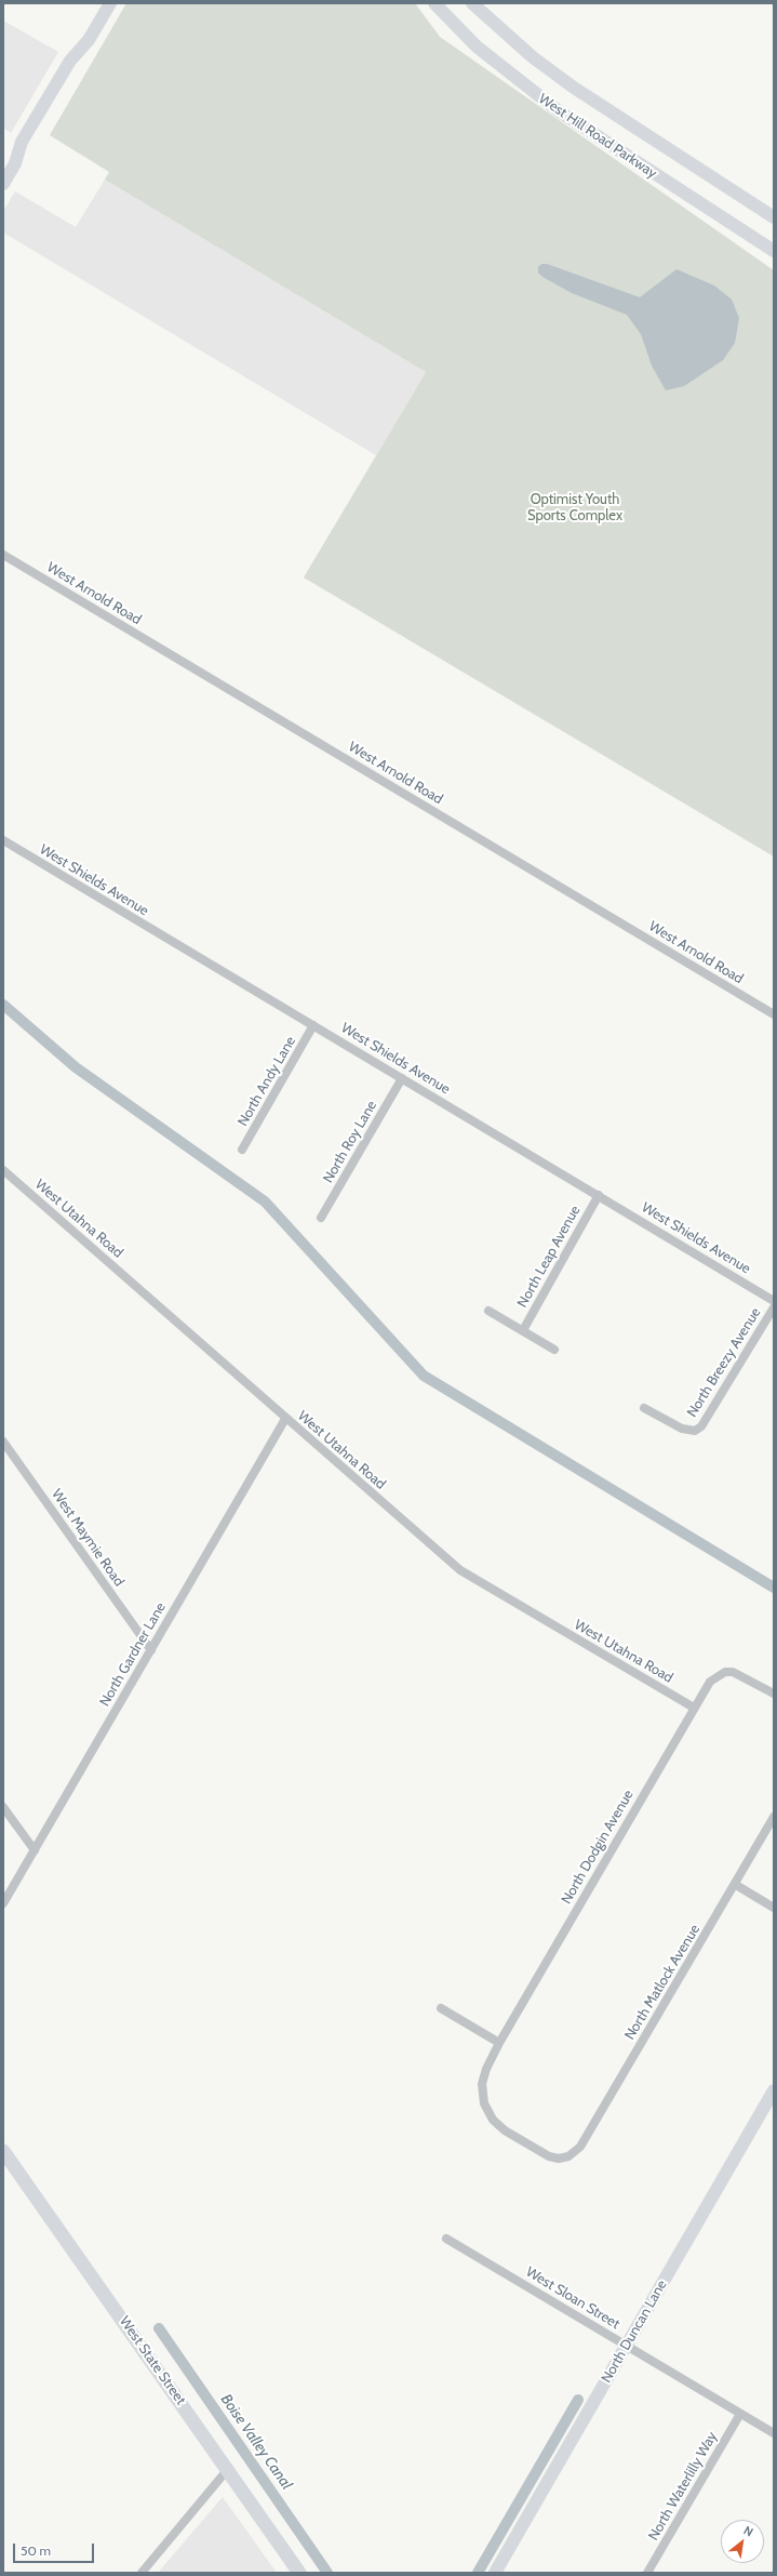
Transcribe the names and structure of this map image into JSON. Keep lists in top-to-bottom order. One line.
{"streets":{"main road":["West State Street"],"street":["West Hill Road Parkway","West Arnold Road","West Shields Avenue","North Andy Lane","North Roy Lane","West Utahna Road","North Leap Avenue","North Breezy Avenue","West Maymie Road","North Gardner Lane","North Dodgin Avenue","North Matlock Avenue","West Sloan Street","North Duncan Lane","North Waterlilly Way"]},"crossings":[["West Shields Avenue","North Andy Lane"],["West Shields Avenue","North Roy Lane"],["West Shields Avenue","North Leap Avenue"],["West Utahna Road","North Gardner Lane"],["West Utahna Road","North Dodgin Avenue"],["West Maymie Road","North Gardner Lane"],["North Dodgin Avenue","North Matlock Avenue"],["West Sloan Street","North Duncan Lane"],["West Sloan Street","North Waterlilly Way"]],"water":["Boise Valley Canal"],"parks":["Optimist Youth Sports Complex"],"scale_bar":"50 m","north":"top right"}
